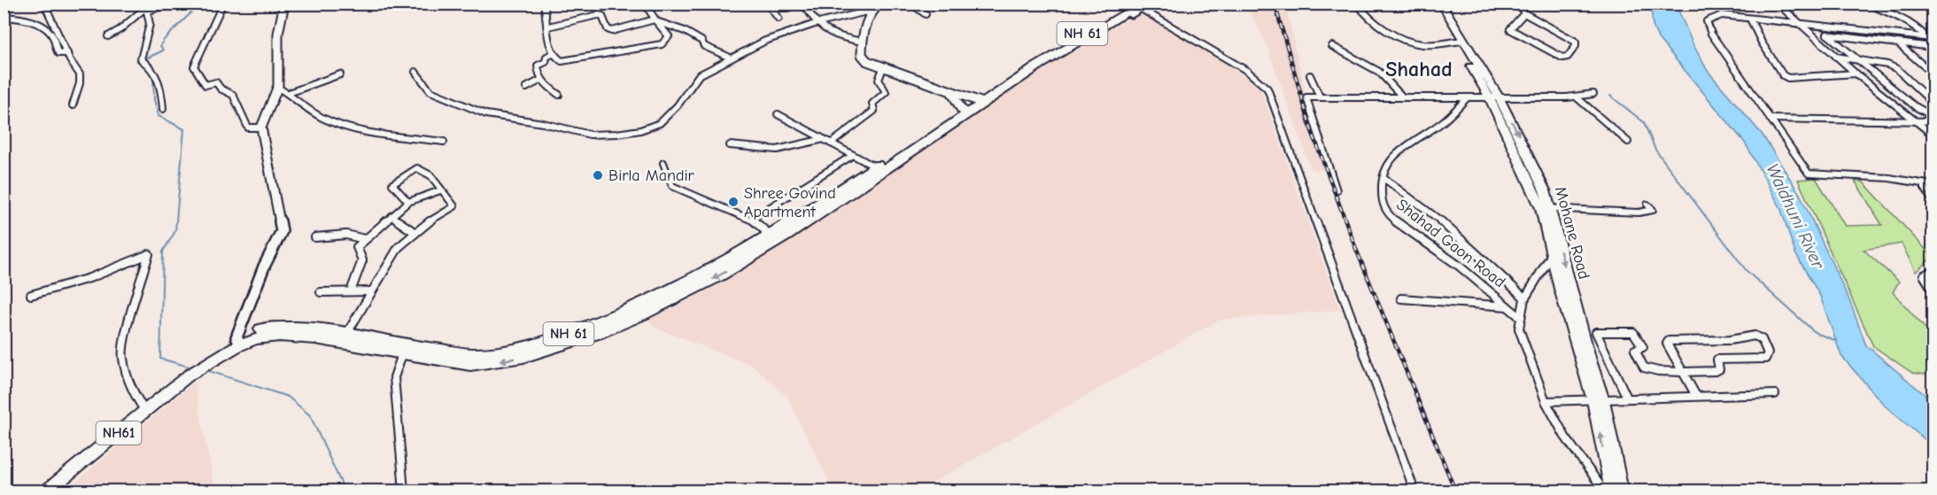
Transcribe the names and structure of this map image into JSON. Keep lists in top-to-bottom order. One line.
{"streets":{"highway":["NH 61","NH61"],"main road":["Mohane Road"],"street":["Shahad Gaon Road"]},"crossings":[["NH 61","NH61"]],"districts":["Shahad"],"water":["Waldhuni River"],"places":["Birla Mandir","Shree Govind Apartment"]}
